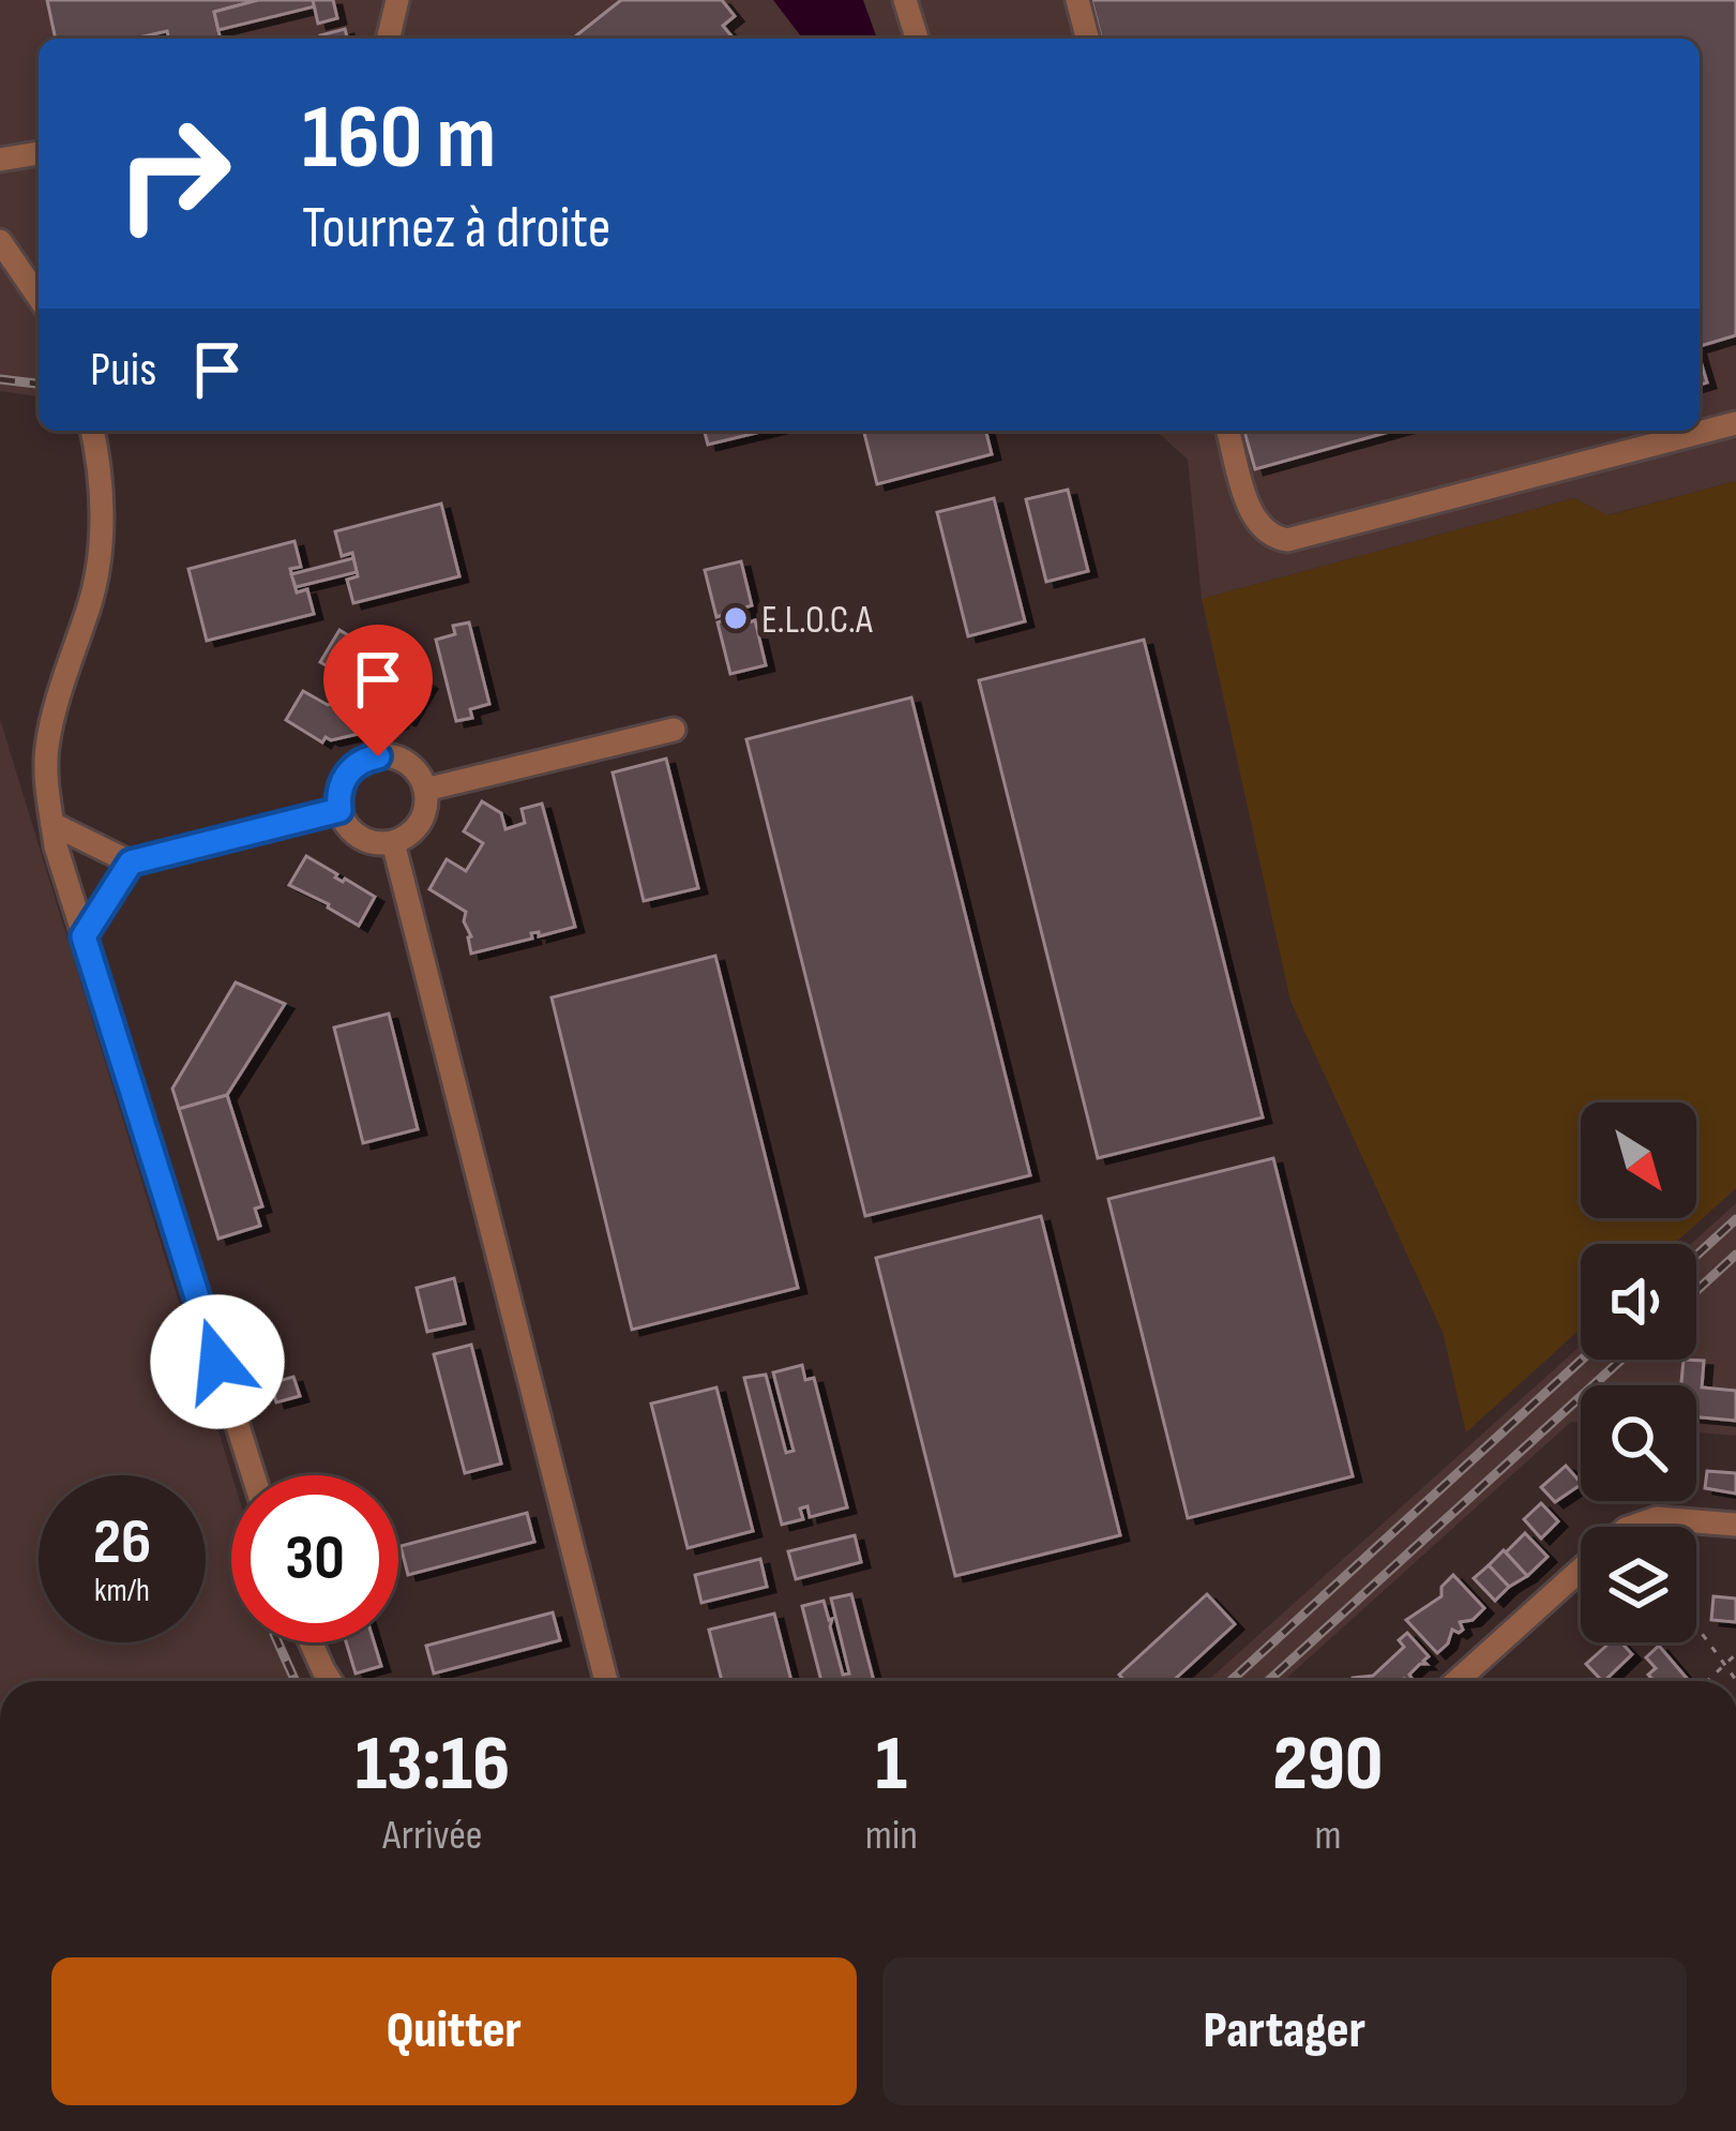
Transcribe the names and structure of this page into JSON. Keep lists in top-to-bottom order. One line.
{"places":["E.L.O.C.A"],"north":"bottom right","page":{"turn":["160 m","Tournez à droite"],"then":"Puis","speed":"26 km/h","limit":"30","eta":["13:16","Arrivée","1","min","290","m"],"buttons":["Quitter","Partager"]}}
